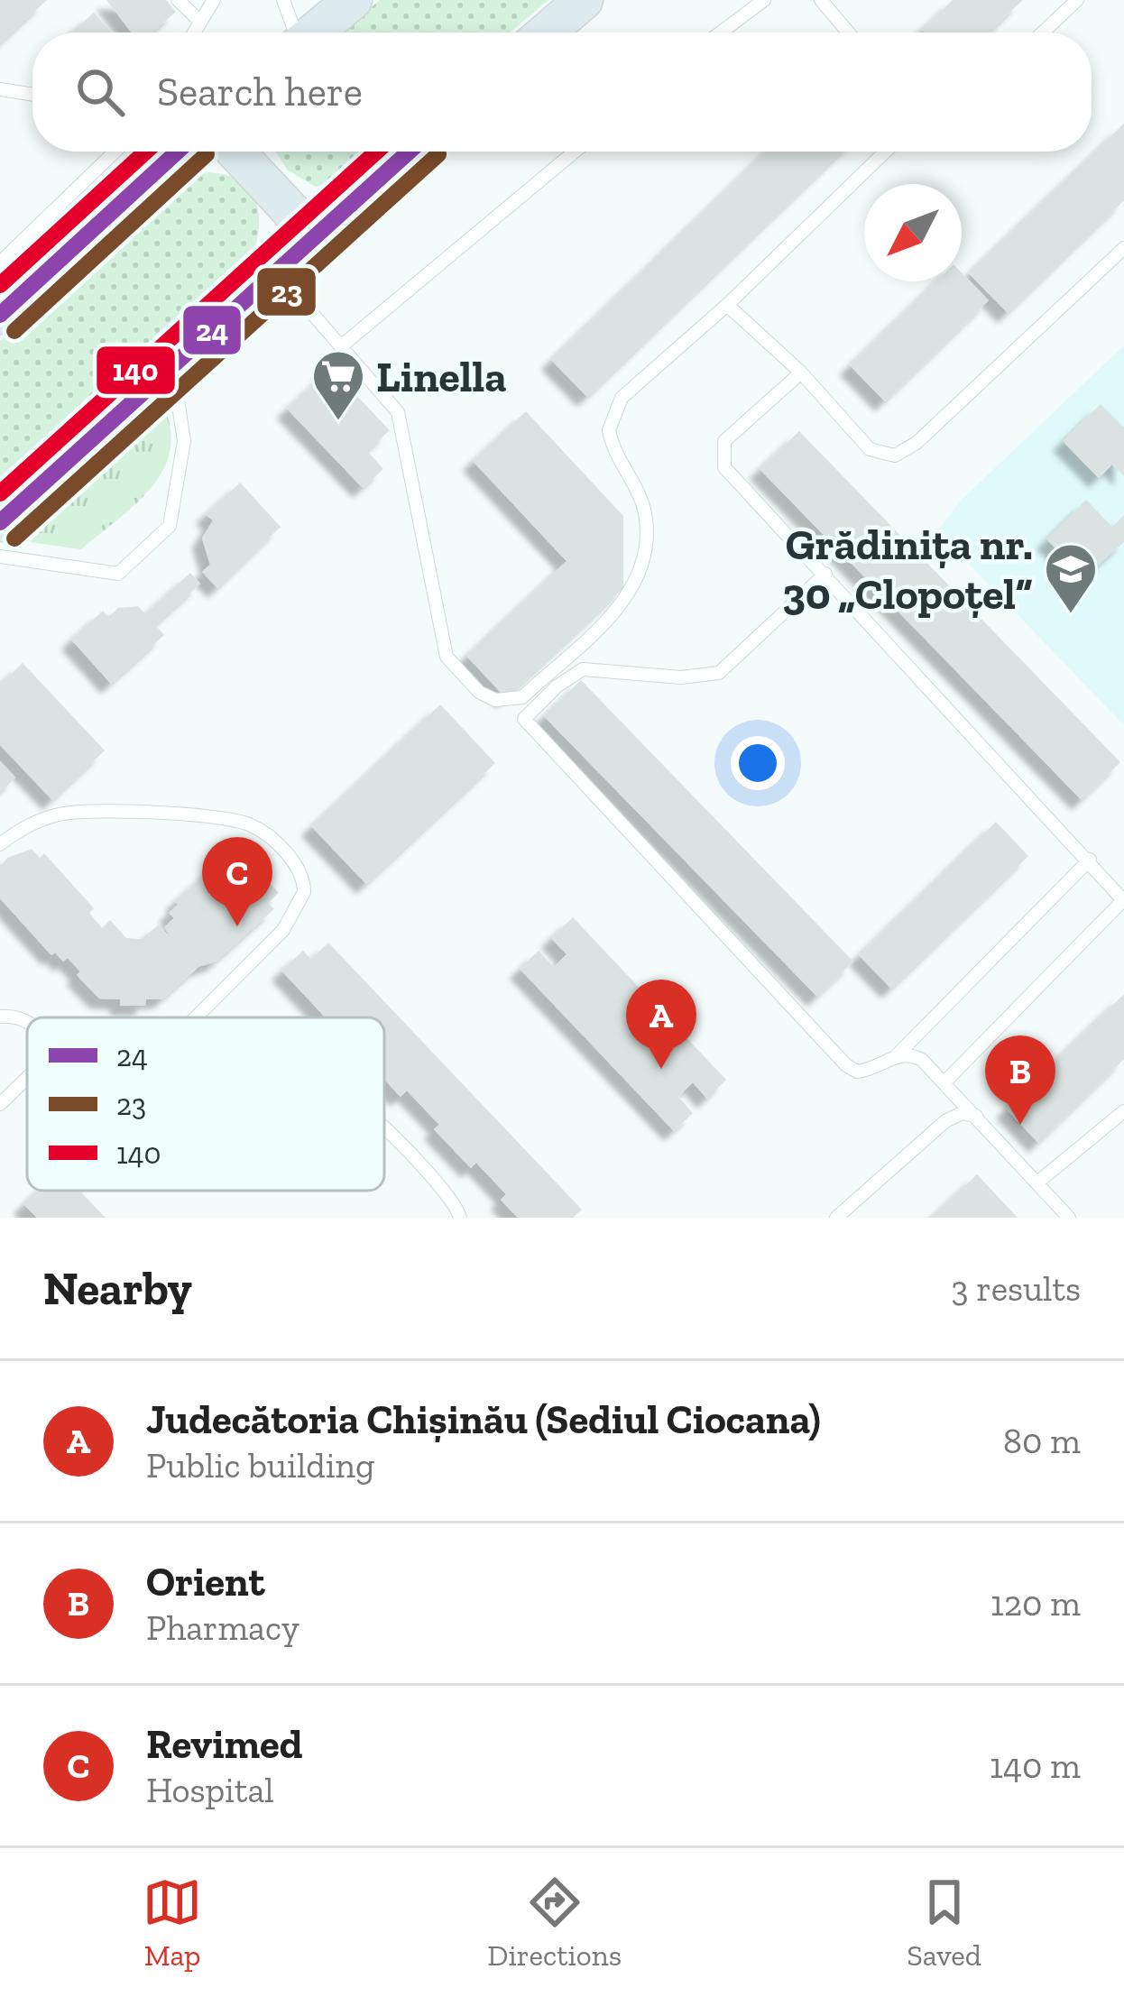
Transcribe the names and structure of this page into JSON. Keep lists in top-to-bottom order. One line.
{"places":{"supermarket":["Linella"],"school or university":["Grădinița nr. 30 „Clopoțel”"]},"lines":["transit line 24","transit line 140","transit line 23"],"legend":["24","23","140"],"north":"bottom left","page":{"search":"Search here","pins":["C","A","B"],"heading":["Nearby","3 results"],"list":[{"mark":"A","name":"Judecătoria Chișinău (Sediul Ciocana)","note":"Public building","value":"80 m"},{"mark":"B","name":"Orient","note":"Pharmacy","value":"120 m"},{"mark":"C","name":"Revimed","note":"Hospital","value":"140 m"}],"nav":["Map","Directions","Saved"]}}
